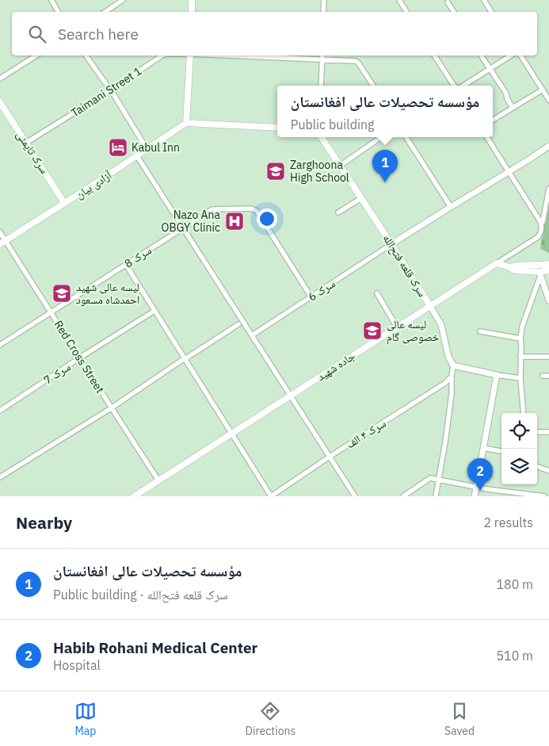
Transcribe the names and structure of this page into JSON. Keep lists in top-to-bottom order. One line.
{"streets":{"main road":["سرک تایمنی","آزادی بیان","سرک قلعه فتح‌الله","جاده شهید"],"street":["Taimani Street 1","سرک 8","سرک 6","Red Cross Street","سرک 7","سرک ۴ الف"]},"crossings":[["Taimani Street 1","سرک تایمنی"],["سرک تایمنی","آزادی بیان"],["آزادی بیان","Red Cross Street"],["سرک 8","سرک 6"],["سرک 8","Red Cross Street"],["سرک 8","سرک ۴ الف"],["سرک قلعه فتح‌الله","سرک 6"],["سرک قلعه فتح‌الله","جاده شهید"],["Red Cross Street","جاده شهید"],["Red Cross Street","سرک 7"],["جاده شهید","سرک ۴ الف"],["سرک 7","سرک ۴ الف"]],"places":{"hotel":["Kabul Inn"],"school or university":["Zarghoona High School","لیسه عالی شهید احمدشاه مسعود","لیسه عالی خصوصی گام"],"hospital":["Nazo Ana OBGY Clinic"]},"page":{"search":"Search here","popup":["مؤسسه تحصیلات عالی افغانستان","Public building"],"pins":["1","2"],"heading":["Nearby","2 results"],"list":[{"mark":"1","name":"مؤسسه تحصیلات عالی افغانستان","note":"Public building · سرک قلعه فتح‌الله","value":"180 m"},{"mark":"2","name":"Habib Rohani Medical Center","note":"Hospital","value":"510 m"}],"nav":["Map","Directions","Saved"]}}
